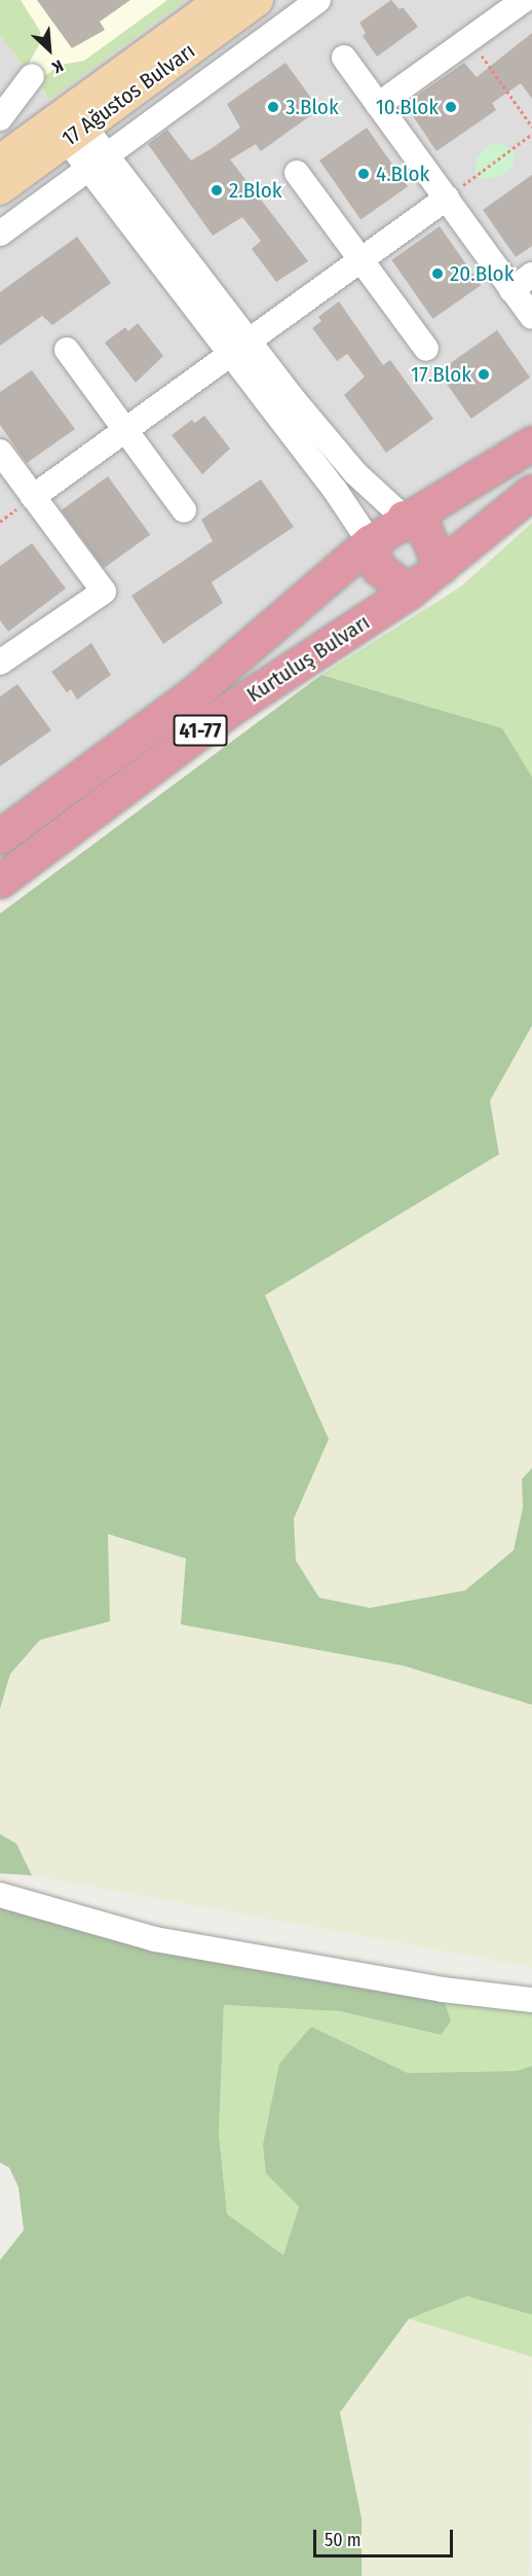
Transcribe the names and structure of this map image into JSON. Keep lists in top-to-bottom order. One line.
{"streets":{"highway":["Kurtuluş Bulvarı","41-77"],"main road":["17 Ağustos Bulvarı"]},"places":["3.Blok","10.Blok","4.Blok","2.Blok","20.Blok","17.Blok"],"scale_bar":"50 m","north":"bottom right"}
